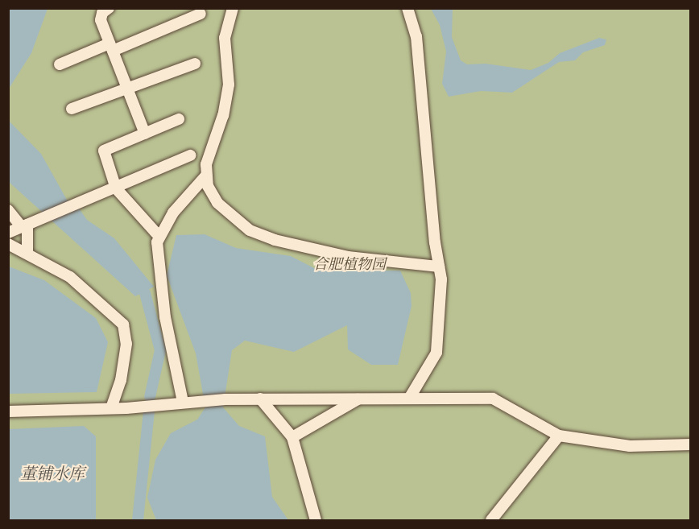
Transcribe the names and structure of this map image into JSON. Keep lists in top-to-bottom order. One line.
{"water":["董铺水库"],"parks":["合肥植物园"]}
